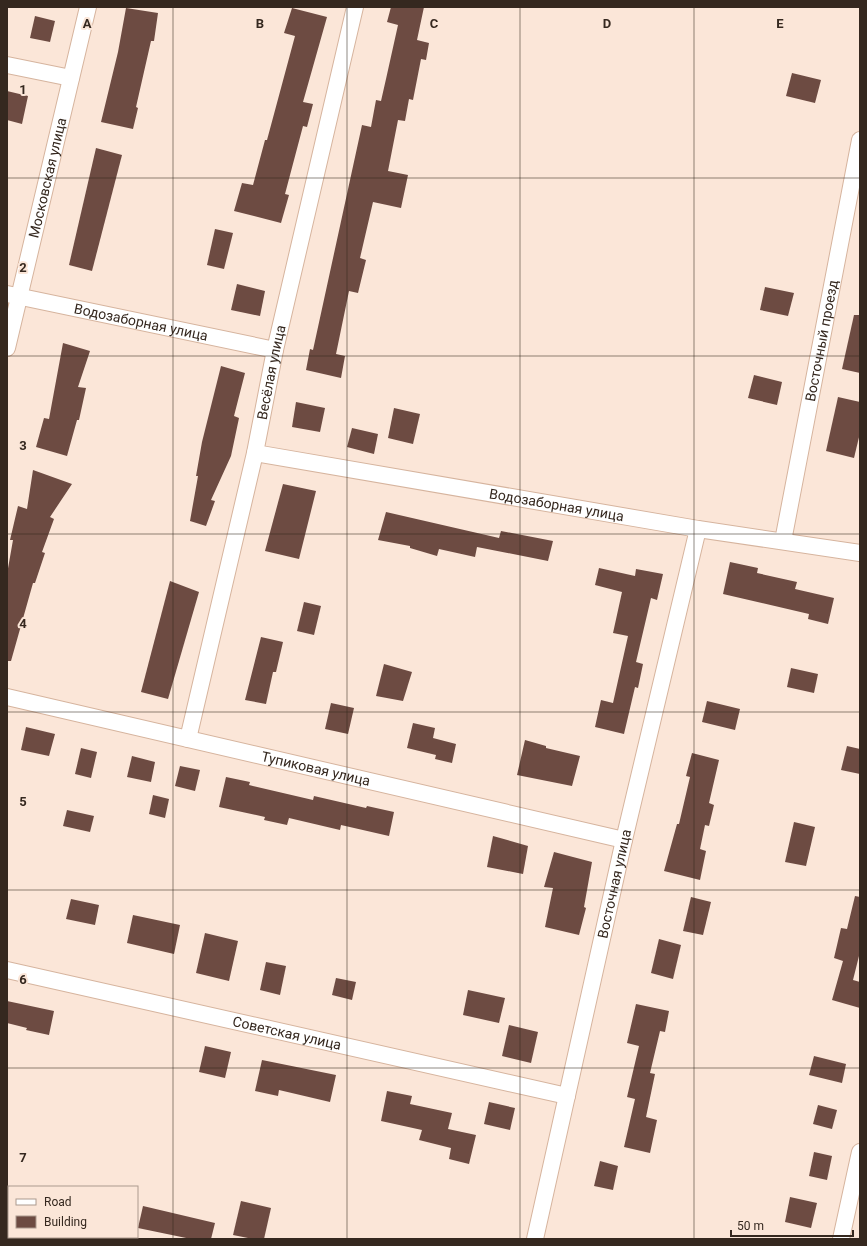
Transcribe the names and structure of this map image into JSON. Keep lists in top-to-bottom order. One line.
{"streets":{"street":["Московская улица","Водозаборная улица","Восточный проезд","Весёлая улица","Тупиковая улица","Восточная улица","Советская улица"]},"crossings":[["Московская улица","Водозаборная улица"],["Водозаборная улица","Восточный проезд"],["Водозаборная улица","Весёлая улица"],["Водозаборная улица","Восточная улица"],["Весёлая улица","Тупиковая улица"],["Тупиковая улица","Восточная улица"],["Восточная улица","Советская улица"]],"legend":["Road","Building"],"scale_bar":"50 m","grid":{"columns":["A","B","C","D","E"],"rows":["1","2","3","4","5","6","7"]}}
